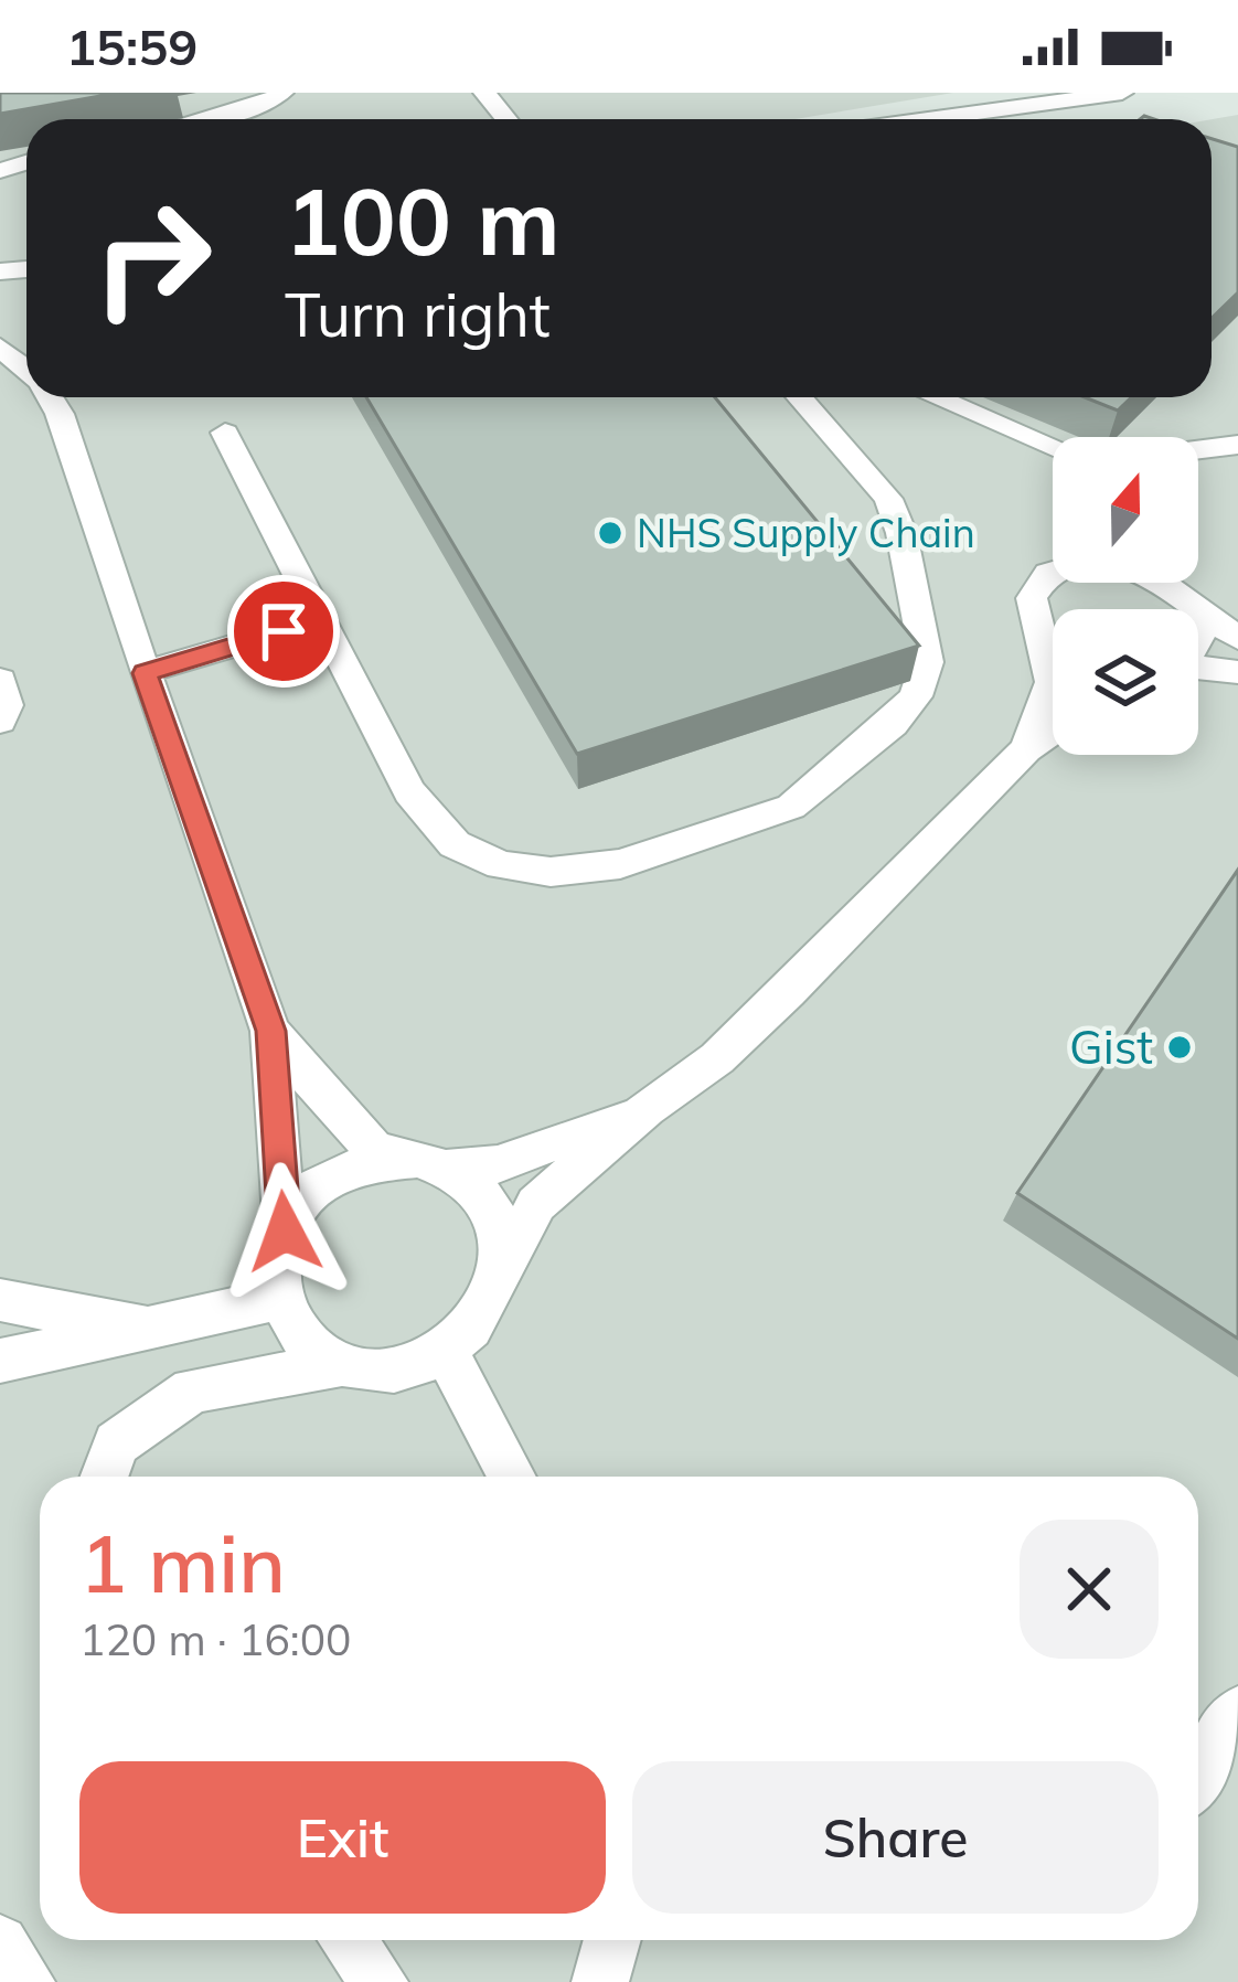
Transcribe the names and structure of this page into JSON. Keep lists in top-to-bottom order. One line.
{"places":["NHS Supply Chain","Gist"],"north":"top","page":{"status":"15:59","turn":["100 m","Turn right"],"heading":["1 min","120 m · 16:00"],"buttons":["Exit","Share"]}}
